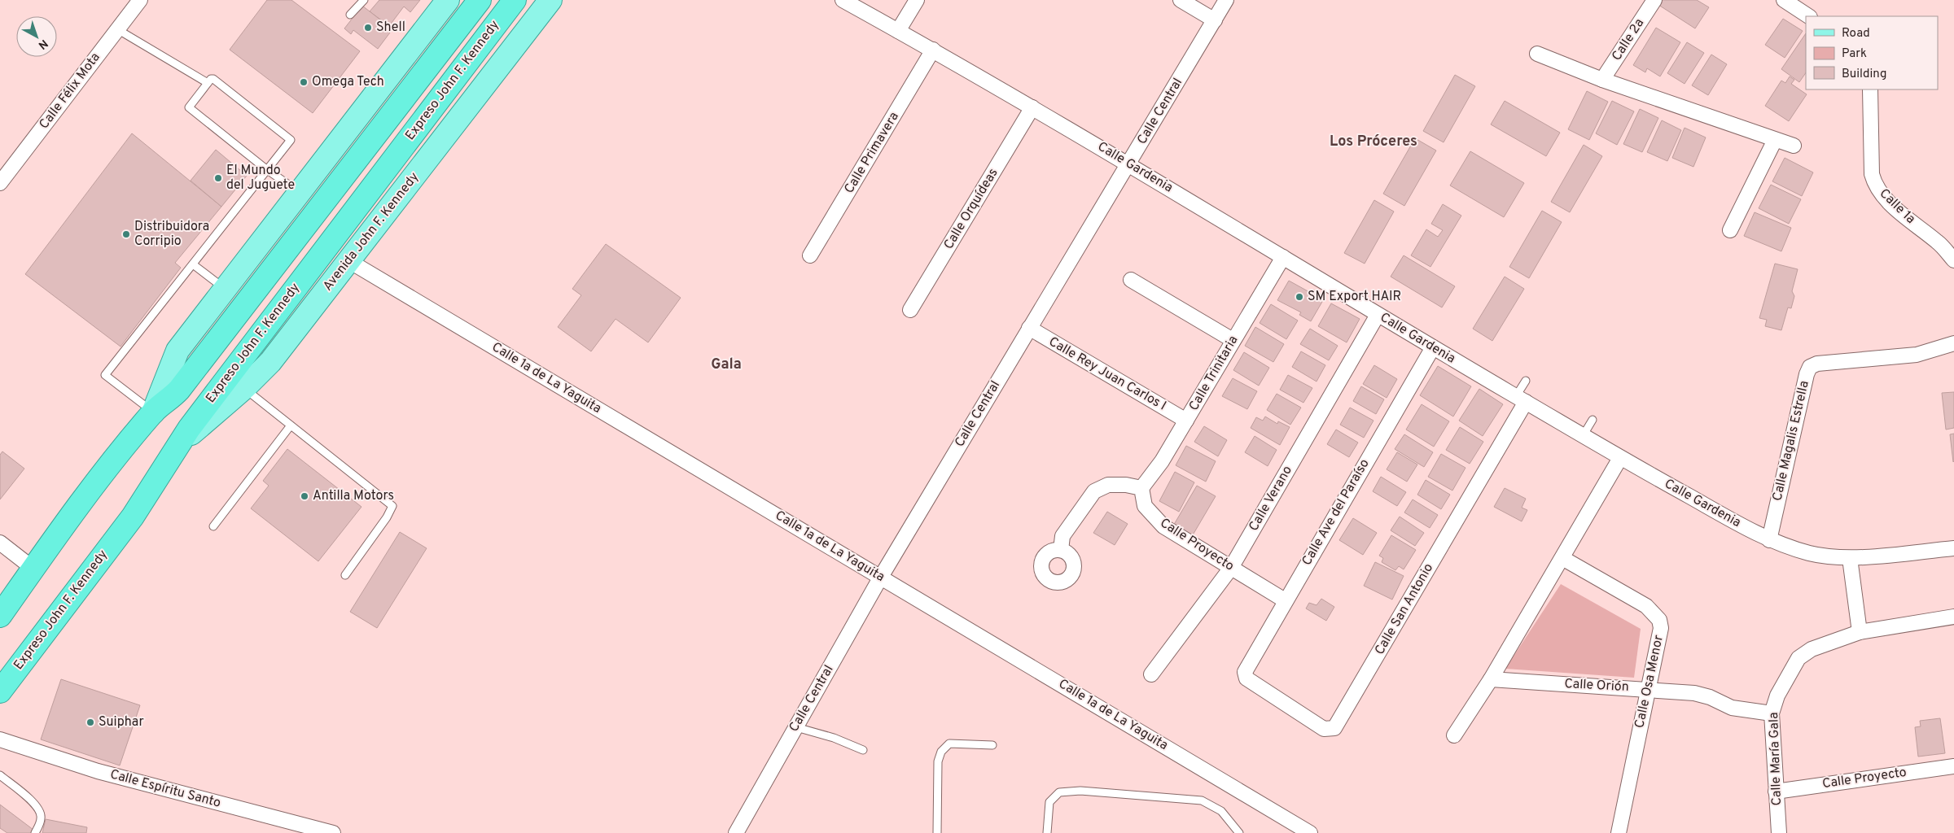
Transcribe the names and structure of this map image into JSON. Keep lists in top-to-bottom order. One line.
{"streets":{"highway":["Expreso John F. Kennedy"],"main road":["Avenida John F. Kennedy"],"street":["Calle 2a","Calle Félix Mota","Calle Central","Calle Primavera","Calle Gardenia","Calle 1a","Calle Orquídeas","Calle Trinitaria","Calle Rey Juan Carlos I","Calle 1a de La Yaguita","Calle Magalis Estrella","Calle Verano","Calle Ave del Paraíso","Calle Proyecto","Calle San Antonio","Calle Osa Menor","Calle Orión","Calle María Gala","Calle Espíritu Santo"]},"crossings":[["Expreso John F. Kennedy","Avenida John F. Kennedy"],["Calle Central","Calle Gardenia"],["Calle Central","Calle Rey Juan Carlos I"],["Calle Central","Calle 1a de La Yaguita"],["Calle Primavera","Calle Gardenia"],["Calle Gardenia","Calle Orquídeas"],["Calle Gardenia","Calle Trinitaria"],["Calle Gardenia","Calle Magalis Estrella"],["Calle Gardenia","Calle Verano"],["Calle Gardenia","Calle Ave del Paraíso"],["Calle Gardenia","Calle San Antonio"],["Avenida John F. Kennedy","Calle 1a de La Yaguita"],["Calle Trinitaria","Calle Rey Juan Carlos I"],["Calle Trinitaria","Calle Proyecto"],["Calle Verano","Calle Proyecto"],["Calle Ave del Paraíso","Calle Proyecto"],["Calle Ave del Paraíso","Calle San Antonio"],["Calle Proyecto","Calle María Gala"],["Calle Osa Menor","Calle Orión"],["Calle Orión","Calle María Gala"]],"districts":["Los Próceres","Gala"],"places":["Shell","Omega Tech","El Mundo del Juguete","Distribuidora Corripio","SM Export HAIR","Antilla Motors","Suiphar"],"legend":["Road","Park","Building"],"north":"bottom right"}
